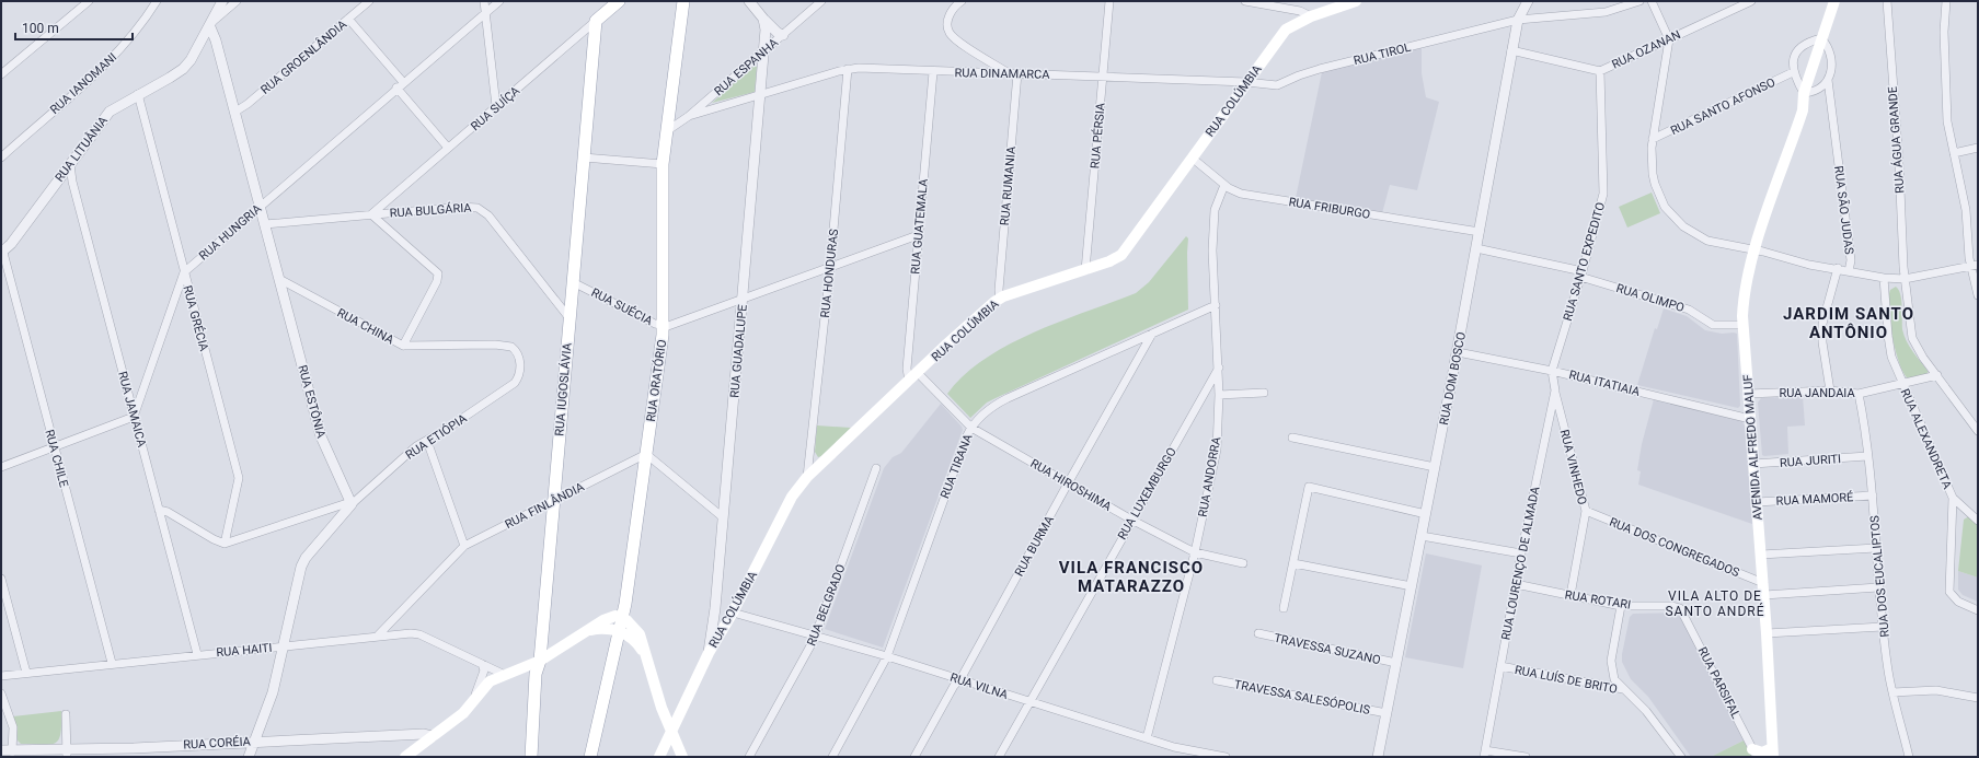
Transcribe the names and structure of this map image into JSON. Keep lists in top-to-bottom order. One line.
{"streets":{"main road":["RUA COLÚMBIA","RUA SUÍÇA","RUA ORATÓRIO","RUA IUGOSLÁVIA","AVENIDA ALFREDO MALUF"],"street":["RUA OZANAN","RUA TIROL","RUA GROENLÂNDIA","RUA ESPANHA","RUA DINAMARCA","RUA IANOMANI","RUA SANTO AFONSO","RUA PÉRSIA","RUA ÁGUA GRANDE","RUA LITUÂNIA","RUA RUMANIA","RUA FRIBURGO","RUA BULGÁRIA","RUA SÃO JUDAS","RUA GUATEMALA","RUA HUNGRIA","RUA SANTO EXPEDITO","RUA HONDURAS","RUA OLIMPO","RUA SUÉCIA","RUA GRÉCIA","RUA CHINA","RUA GUADALUPE","RUA DOM BOSCO","RUA ITATIAIA","RUA JANDAIA","RUA ESTÔNIA","RUA JAMAICA","RUA ETIÓPIA","RUA ALEXANDRETA","RUA CHILE","RUA JURITI","RUA TIRANA","RUA VINHEDO","RUA ANDORRA","RUA HIROSHIMA","RUA LUXEMBURGO","RUA MAMORÉ","RUA FINLÂNDIA","RUA BURMA","RUA DOS CONGREGADOS","RUA LOURENÇO DE ALMADA","RUA DOS EUCALIPTOS","RUA ROTARI","RUA BELGRADO","TRAVESSA SUZANO","RUA HAITI","RUA LUÍS DE BRITO","RUA PARSIFAL","RUA VILNA","TRAVESSA SALESÓPOLIS","RUA CORÉIA"]},"crossings":[["RUA OZANAN","RUA SÃO JUDAS"],["RUA OZANAN","RUA SANTO EXPEDITO"],["RUA OZANAN","RUA DOM BOSCO"],["RUA TIROL","RUA DINAMARCA"],["RUA TIROL","RUA COLÚMBIA"],["RUA TIROL","RUA DOM BOSCO"],["RUA GROENLÂNDIA","RUA ESTÔNIA"],["RUA ESPANHA","RUA DINAMARCA"],["RUA ESPANHA","RUA GUADALUPE"],["RUA ESPANHA","RUA ORATÓRIO"],["RUA DINAMARCA","RUA COLÚMBIA"],["RUA DINAMARCA","RUA PÉRSIA"],["RUA DINAMARCA","RUA RUMANIA"],["RUA DINAMARCA","RUA GUATEMALA"],["RUA DINAMARCA","RUA HONDURAS"],["RUA DINAMARCA","RUA GUADALUPE"],["RUA COLÚMBIA","RUA PÉRSIA"],["RUA COLÚMBIA","RUA RUMANIA"],["RUA COLÚMBIA","RUA FRIBURGO"],["RUA COLÚMBIA","RUA GUATEMALA"],["RUA COLÚMBIA","RUA HONDURAS"],["RUA COLÚMBIA","RUA GUADALUPE"],["RUA COLÚMBIA","RUA HIROSHIMA"],["RUA COLÚMBIA","RUA VILNA"],["RUA SANTO AFONSO","RUA SÃO JUDAS"],["RUA SUÍÇA","RUA BULGÁRIA"],["RUA SUÍÇA","RUA IUGOSLÁVIA"],["RUA ÁGUA GRANDE","RUA JANDAIA"],["RUA LITUÂNIA","RUA GRÉCIA"],["RUA LITUÂNIA","RUA ESTÔNIA"],["RUA LITUÂNIA","RUA JAMAICA"],["RUA LITUÂNIA","RUA CHILE"],["RUA FRIBURGO","RUA DOM BOSCO"],["RUA FRIBURGO","RUA ANDORRA"],["RUA BULGÁRIA","RUA IUGOSLÁVIA"],["RUA BULGÁRIA","RUA ESTÔNIA"],["RUA SÃO JUDAS","AVENIDA ALFREDO MALUF"],["RUA GUATEMALA","RUA SUÉCIA"],["RUA GUATEMALA","RUA HIROSHIMA"],["RUA HUNGRIA","RUA GRÉCIA"],["RUA HUNGRIA","RUA ESTÔNIA"],["RUA HUNGRIA","RUA JAMAICA"],["RUA SANTO EXPEDITO","RUA OLIMPO"],["RUA SANTO EXPEDITO","RUA ITATIAIA"],["RUA SANTO EXPEDITO","RUA LOURENÇO DE ALMADA"],["RUA HONDURAS","RUA SUÉCIA"],["RUA OLIMPO","RUA DOM BOSCO"],["RUA OLIMPO","AVENIDA ALFREDO MALUF"],["RUA SUÉCIA","RUA GUADALUPE"],["RUA SUÉCIA","RUA ORATÓRIO"],["RUA SUÉCIA","RUA IUGOSLÁVIA"],["RUA GRÉCIA","RUA ETIÓPIA"],["RUA CHINA","RUA ESTÔNIA"],["RUA CHINA","RUA ETIÓPIA"],["RUA DOM BOSCO","RUA ITATIAIA"],["RUA DOM BOSCO","TRAVESSA SUZANO"],["RUA DOM BOSCO","TRAVESSA SALESÓPOLIS"],["RUA ORATÓRIO","RUA FINLÂNDIA"],["RUA ITATIAIA","AVENIDA ALFREDO MALUF"],["RUA ITATIAIA","RUA LOURENÇO DE ALMADA"],["RUA IUGOSLÁVIA","RUA FINLÂNDIA"],["RUA JANDAIA","RUA ALEXANDRETA"],["RUA JANDAIA","AVENIDA ALFREDO MALUF"],["RUA JANDAIA","RUA DOS EUCALIPTOS"],["RUA ESTÔNIA","RUA ETIÓPIA"],["RUA JAMAICA","RUA HAITI"],["AVENIDA ALFREDO MALUF","RUA JURITI"],["AVENIDA ALFREDO MALUF","RUA MAMORÉ"],["AVENIDA ALFREDO MALUF","RUA DOS CONGREGADOS"],["RUA CHILE","RUA HAITI"],["RUA JURITI","RUA DOS EUCALIPTOS"],["RUA TIRANA","RUA ANDORRA"],["RUA TIRANA","RUA HIROSHIMA"],["RUA TIRANA","RUA BURMA"],["RUA TIRANA","RUA VILNA"],["RUA VINHEDO","RUA DOS CONGREGADOS"],["RUA VINHEDO","RUA LOURENÇO DE ALMADA"],["RUA VINHEDO","RUA ROTARI"],["RUA ANDORRA","RUA HIROSHIMA"],["RUA ANDORRA","RUA LUXEMBURGO"],["RUA ANDORRA","RUA VILNA"],["RUA HIROSHIMA","RUA LUXEMBURGO"],["RUA HIROSHIMA","RUA BURMA"],["RUA LUXEMBURGO","RUA VILNA"],["RUA MAMORÉ","RUA DOS EUCALIPTOS"],["RUA FINLÂNDIA","RUA HAITI"],["RUA BURMA","RUA VILNA"],["RUA LOURENÇO DE ALMADA","RUA ROTARI"],["RUA LOURENÇO DE ALMADA","RUA LUÍS DE BRITO"],["RUA ROTARI","RUA PARSIFAL"],["RUA BELGRADO","RUA VILNA"]],"districts":["JARDIM SANTO ANTÔNIO","VILA FRANCISCO MATARAZZO","VILA ALTO DE SANTO ANDRÉ"],"scale_bar":"100 m"}
